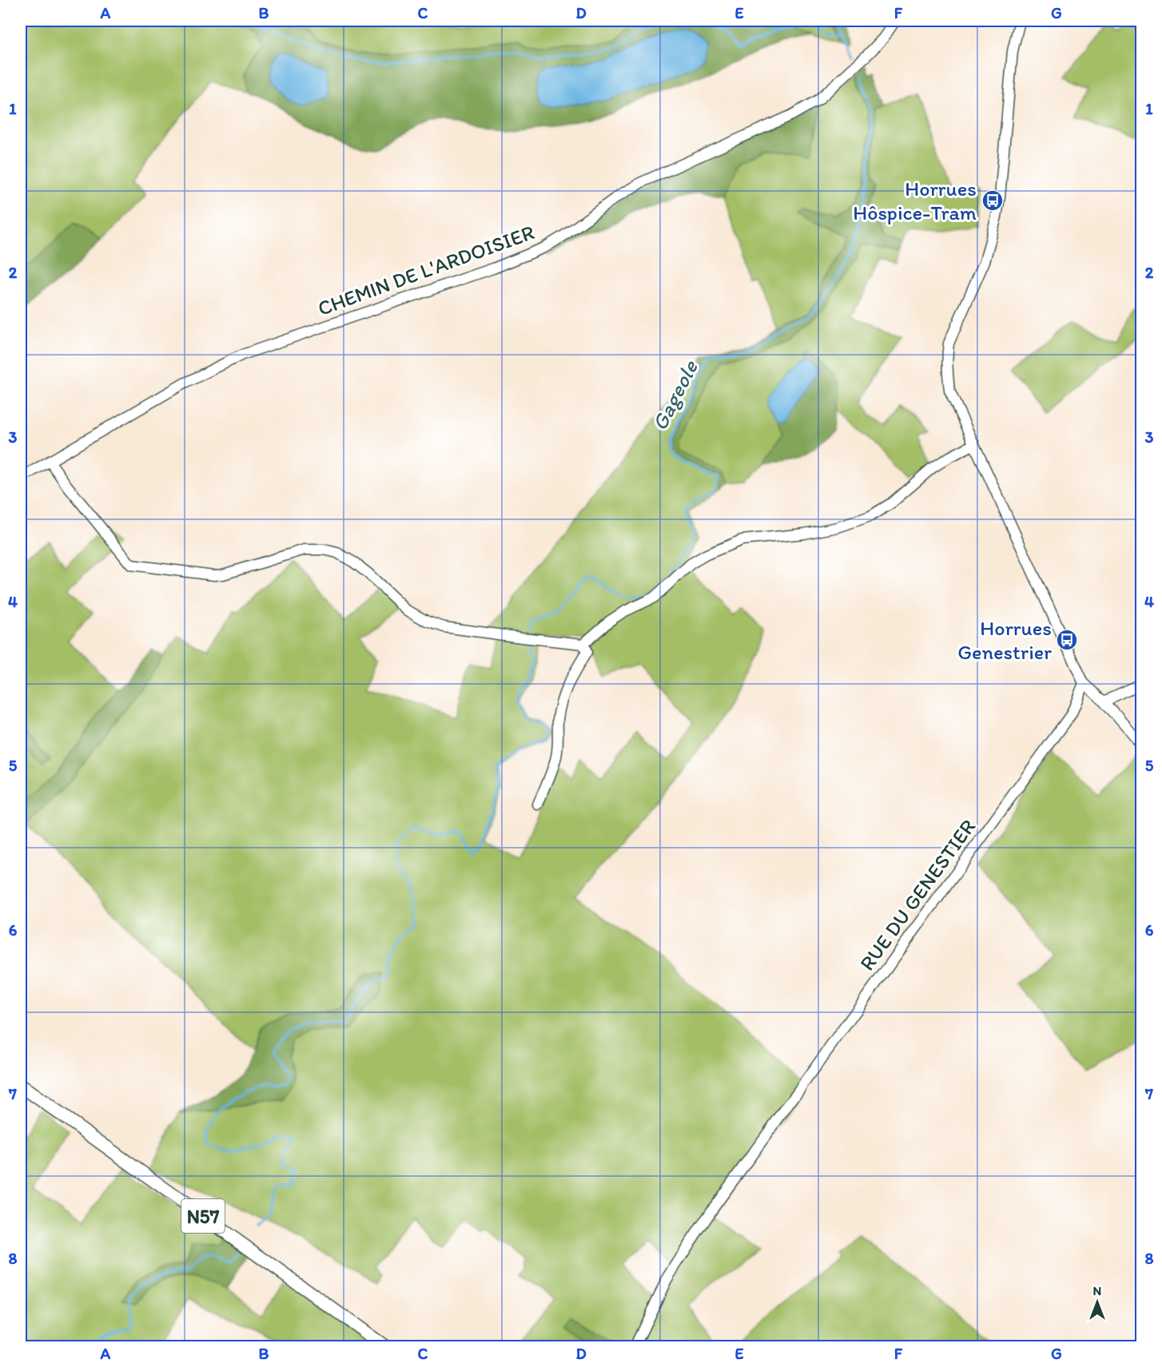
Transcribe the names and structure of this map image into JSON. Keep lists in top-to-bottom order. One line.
{"streets":{"main road":["N57"],"street":["CHEMIN DE L'ARDOISIER","RUE DU GENESTIER"]},"water":["Gageole"],"places":{"bus stop":["Horrues Hôspice-Tram","Horrues Genestrier"]},"north":"top","grid":{"columns":["A","B","C","D","E","F","G"],"rows":["1","2","3","4","5","6","7","8"]}}
